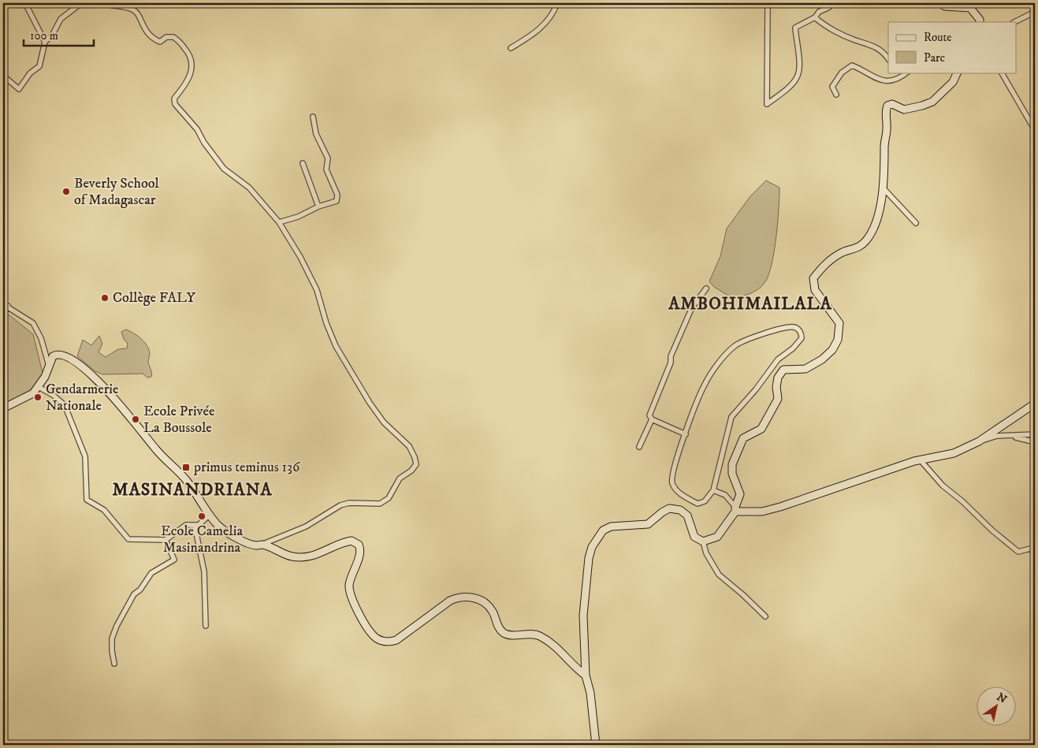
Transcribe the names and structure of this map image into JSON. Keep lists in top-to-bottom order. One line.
{"districts":["AMBOHIMAILALA","MASINANDRIANA"],"places":{"other":["Beverly School of Madagascar","Collège FALY","Gendarmerie Nationale","Ecole Privée La Boussole","Ecole Camelia Masinandrina"],"transit":["primus teminus 136"]},"legend":["Route","Parc"],"scale_bar":"100 m","north":"top right"}
